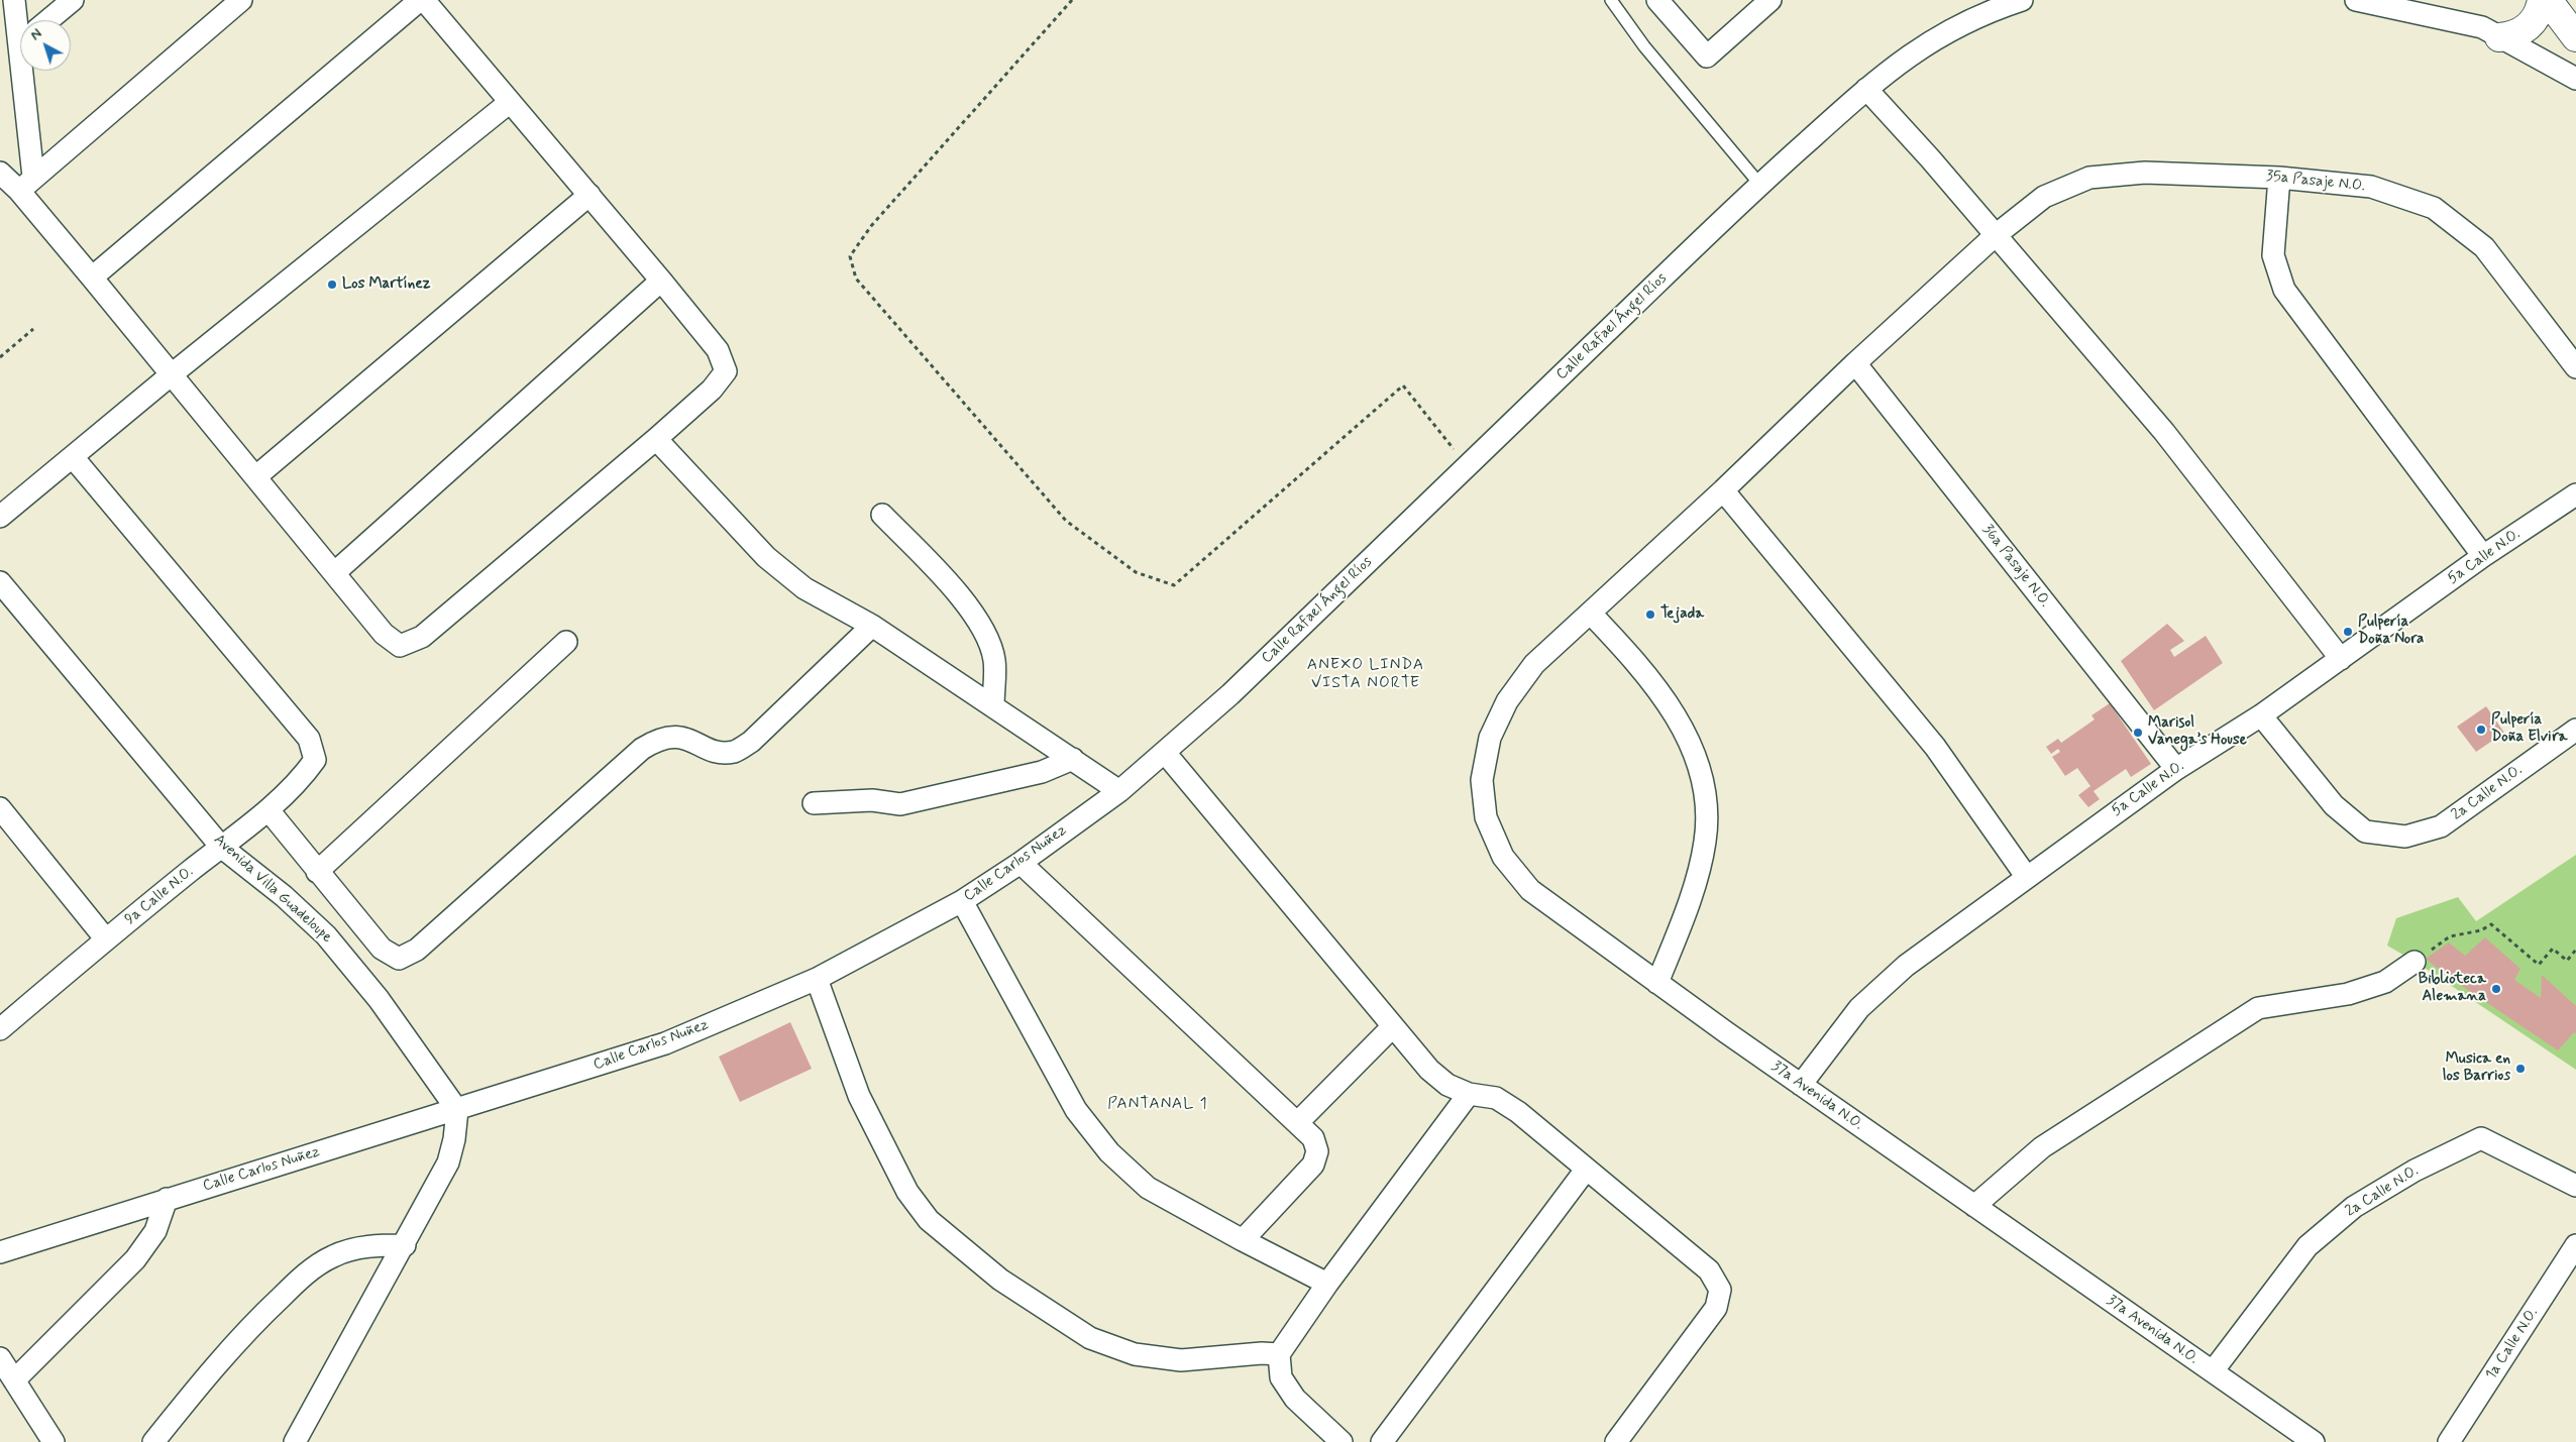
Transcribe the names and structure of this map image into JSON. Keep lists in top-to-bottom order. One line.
{"streets":{"street":["35a Pasaje N.O.","Calle Rafael Ángel Ríos","5a Calle N.O.","36a Pasaje N.O.","2a Calle N.O.","Calle Carlos Nuñez","Avenida Villa Guadeloupe","9a Calle N.O.","37a Avenida N.O.","1a Calle N.O."]},"crossings":[["35a Pasaje N.O.","36a Pasaje N.O."],["35a Pasaje N.O.","37a Avenida N.O."],["Calle Rafael Ángel Ríos","Calle Carlos Nuñez"],["5a Calle N.O.","36a Pasaje N.O."],["5a Calle N.O.","2a Calle N.O."],["5a Calle N.O.","37a Avenida N.O."],["2a Calle N.O.","37a Avenida N.O."],["Calle Carlos Nuñez","Avenida Villa Guadeloupe"],["Avenida Villa Guadeloupe","9a Calle N.O."]],"districts":["ANEXO LINDA VISTA NORTE","PANTANAL 1"],"places":["Los Martínez","Tejada","Pulpería Doña Nora","Pulpería Doña Elvira","Marisol Vanega’s House","Biblioteca Alemana","Musica en los Barrios"],"north":"top left"}
